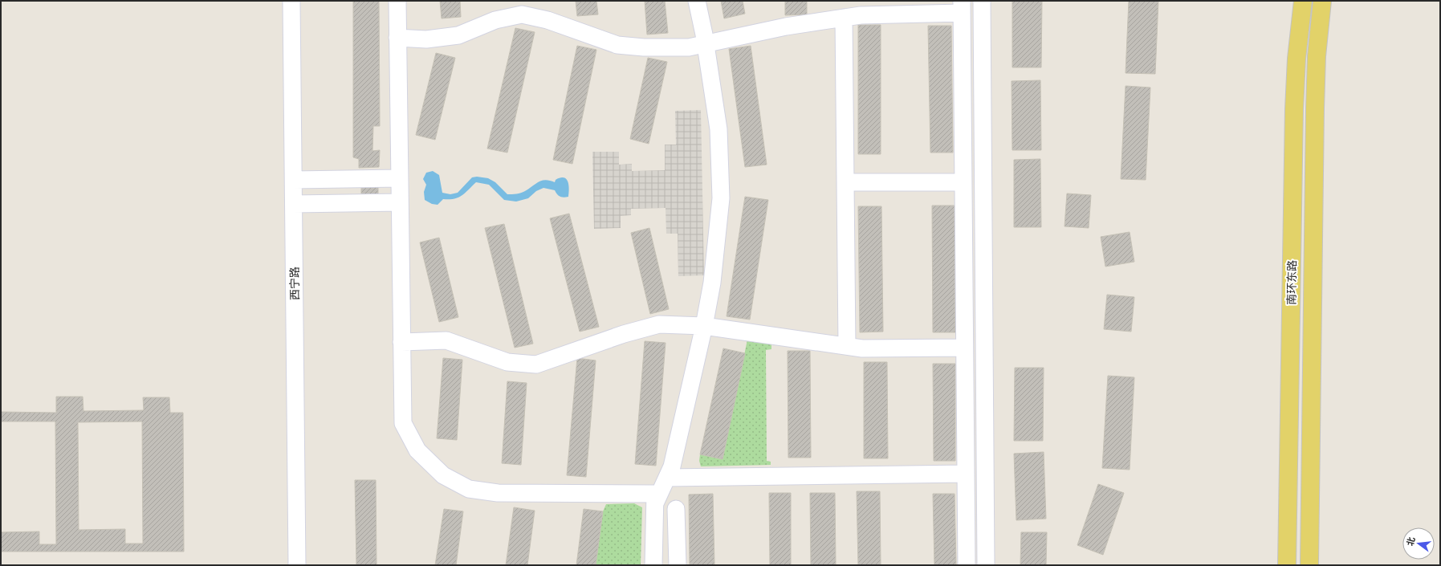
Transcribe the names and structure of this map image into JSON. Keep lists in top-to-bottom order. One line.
{"streets":{"main road":["南环东路"],"street":["西宁路"]},"north":"left"}
